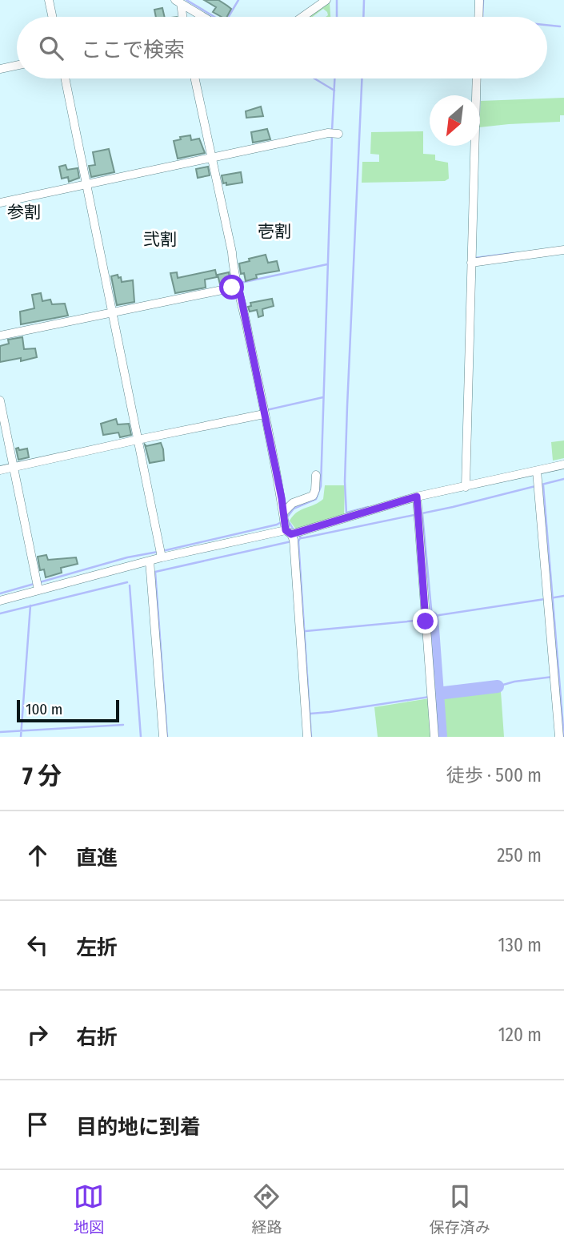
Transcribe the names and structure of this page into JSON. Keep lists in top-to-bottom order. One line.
{"districts":["参割","壱割","弐割"],"scale_bar":"100 m","north":"bottom left","page":{"search":"ここで検索","scale":"100 m","heading":["7 分","徒歩 · 500 m"],"list":[["直進","250 m"],["左折","130 m"],["右折","120 m"],"目的地に到着"],"nav":["地図","経路","保存済み"]}}
